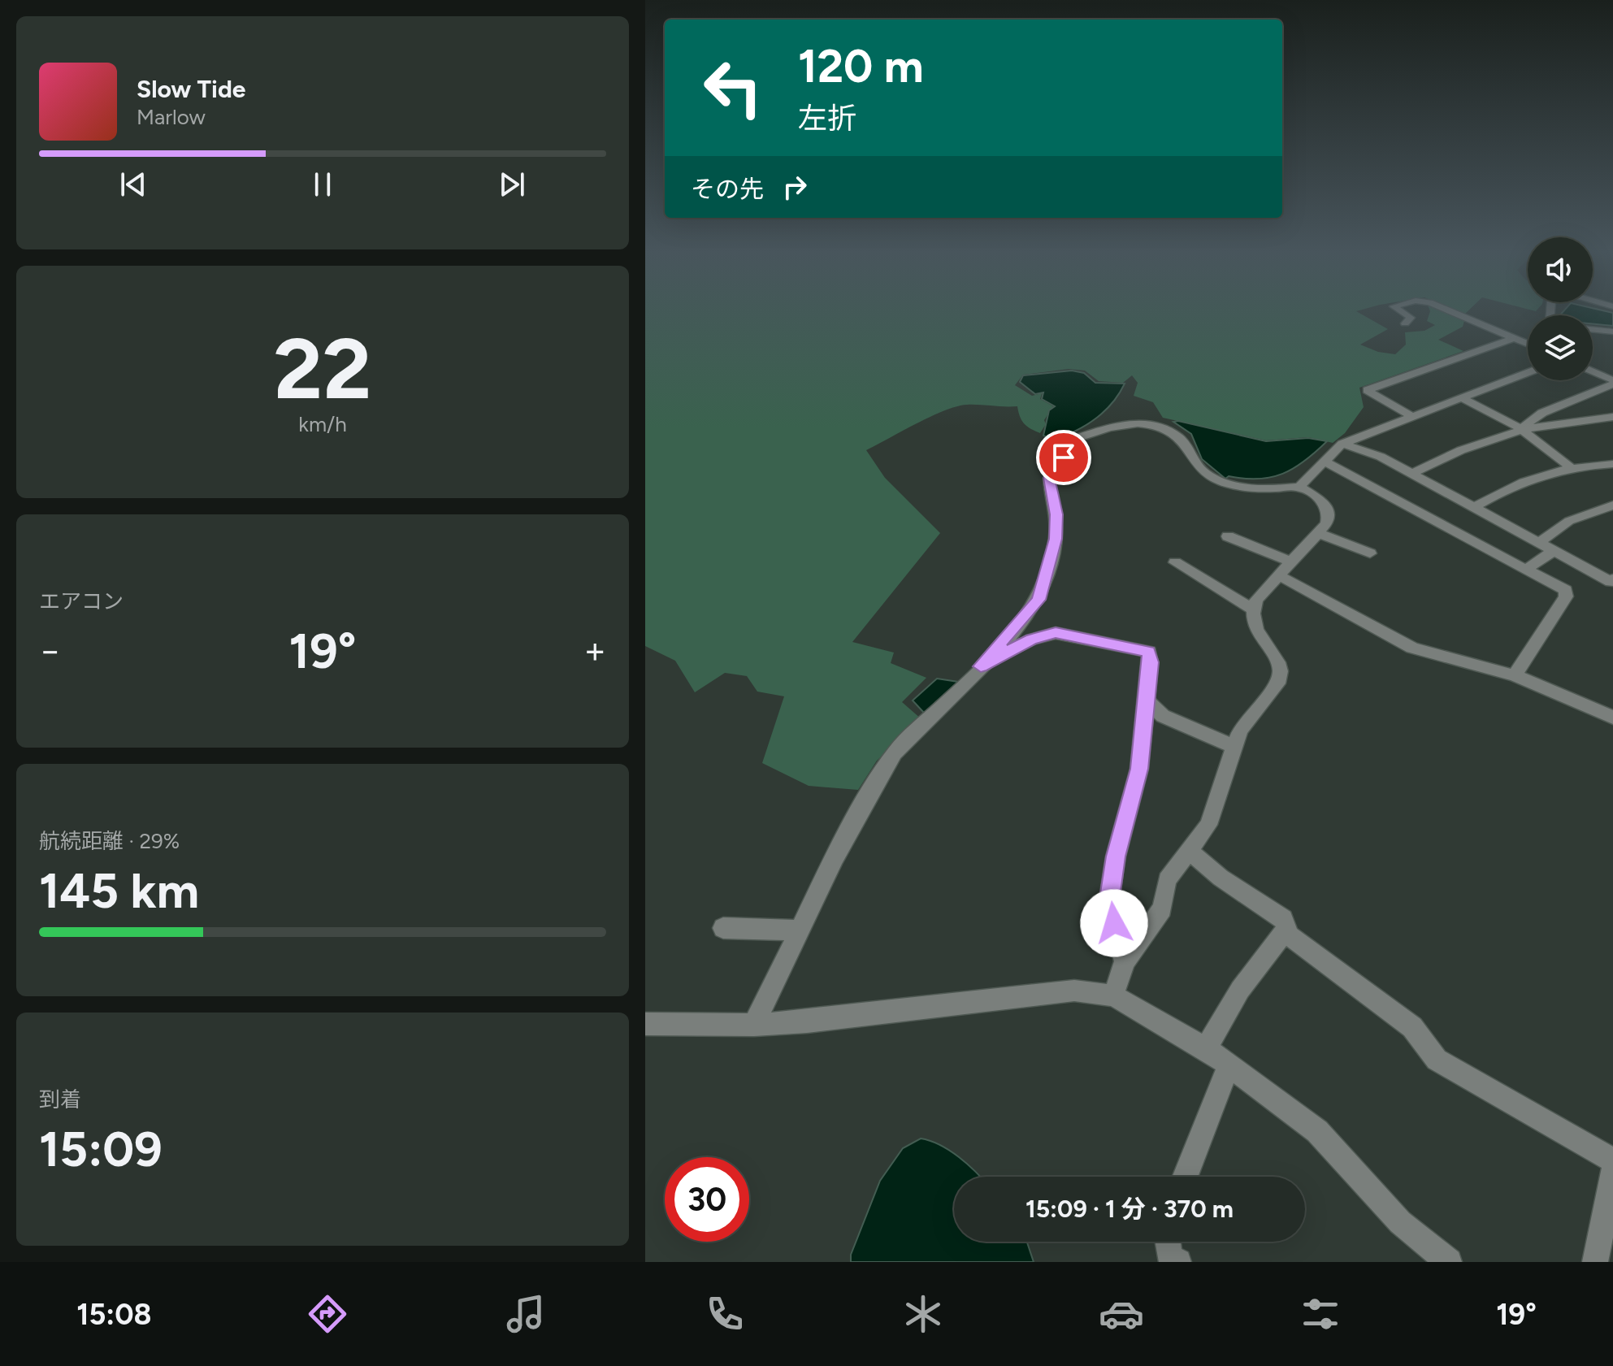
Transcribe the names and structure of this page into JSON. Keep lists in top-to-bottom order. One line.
{"page":{"turn":["120 m","左折"],"song":["Slow Tide","Marlow"],"then":"その先","tile":[["22","km/h"],"エアコン",["航続距離 · 29%","145 km"],["到着","15:09"]],"heat":["−","19°","+"],"limit":"30","trip":"15:09 · 1 分 · 370 m","tabs":["15:08","19°"]}}
